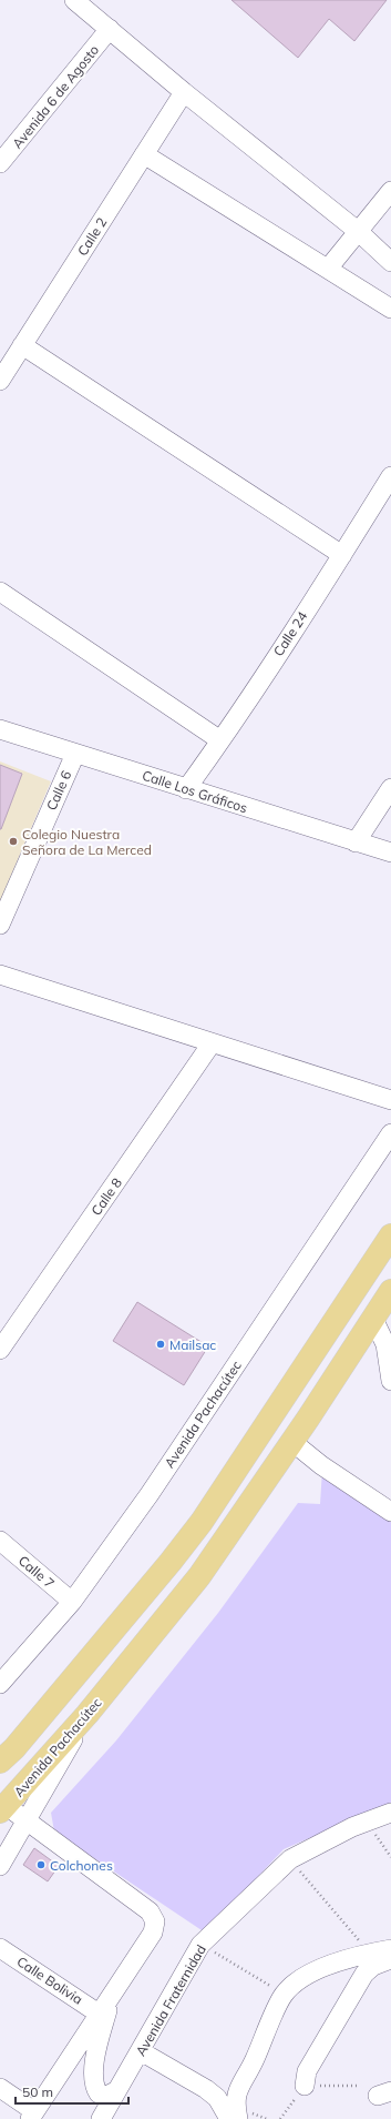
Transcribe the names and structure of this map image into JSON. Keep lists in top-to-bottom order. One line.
{"streets":{"main road":["Avenida Pachacútec"],"street":["Avenida 6 de Agosto","Calle 2","Calle 24","Calle 6","Calle Los Gráficos","Calle 8","Calle 7","Calle Bolivia","Avenida Fraternidad"]},"crossings":[["Calle 24","Calle Los Gráficos"],["Calle 6","Calle Los Gráficos"],["Avenida Pachacútec","Calle 7"]],"places":["Colegio Nuestra Señora de La Merced","Mailsac","Colchones"],"scale_bar":"50 m"}
